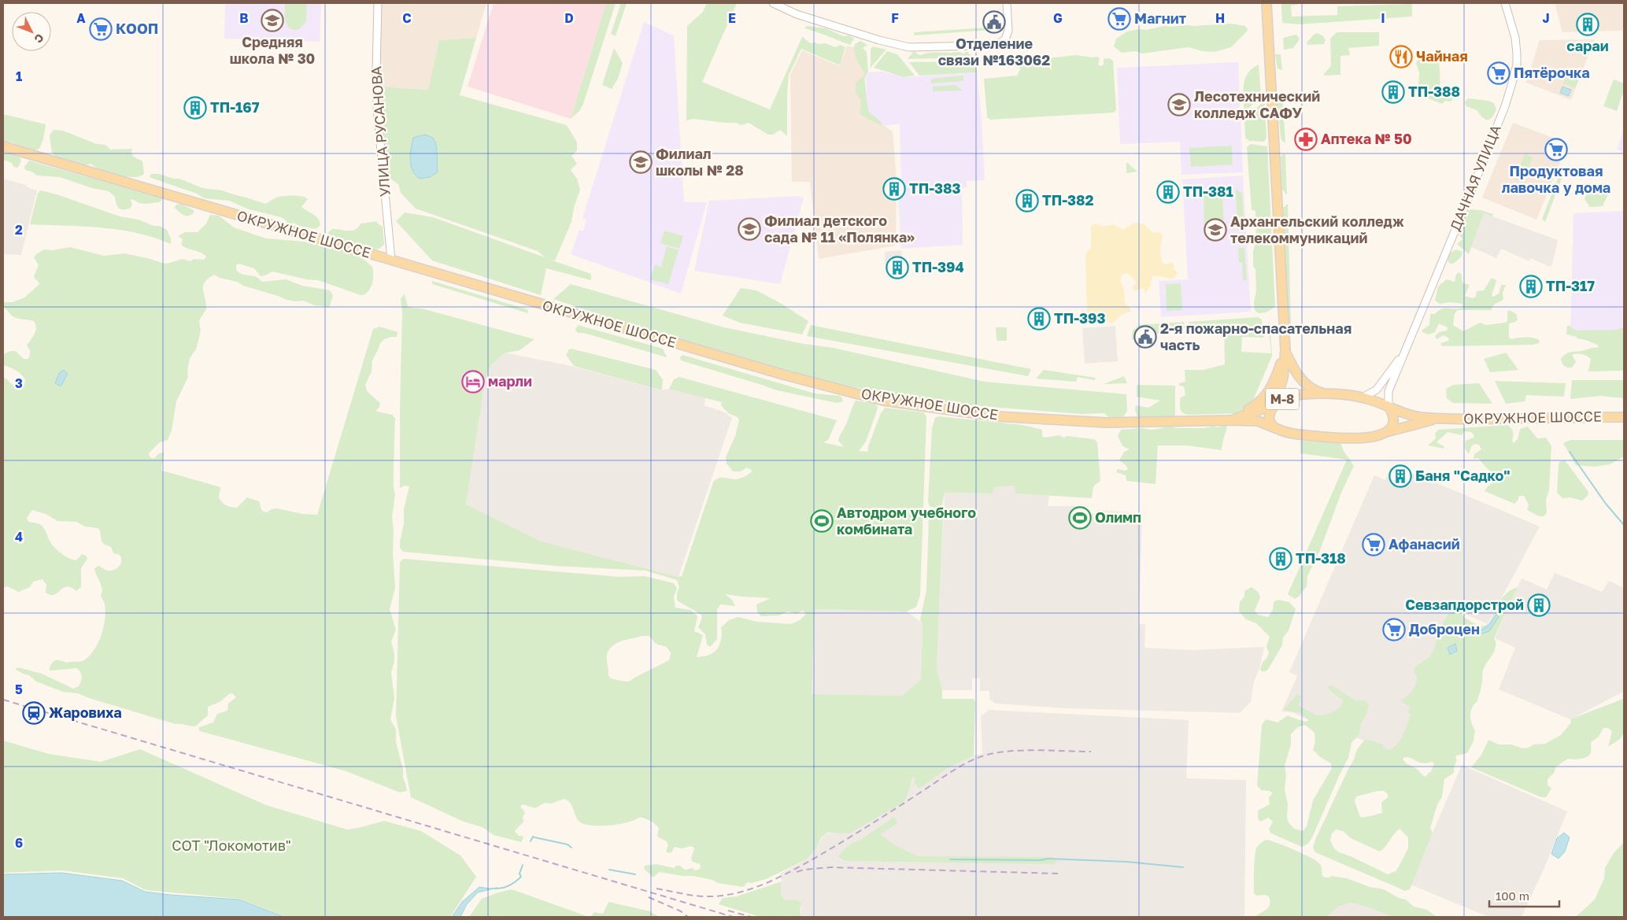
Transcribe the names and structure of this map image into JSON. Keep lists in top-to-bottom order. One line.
{"streets":{"main road":["ОКРУЖНОЕ ШОССЕ","М-8"],"street":["УЛИЦА РУСАНОВА","ДАЧНАЯ УЛИЦА"]},"crossings":[["УЛИЦА РУСАНОВА","ОКРУЖНОЕ ШОССЕ"],["ДАЧНАЯ УЛИЦА","ОКРУЖНОЕ ШОССЕ"],["ОКРУЖНОЕ ШОССЕ","М-8"]],"parks":["СОТ \"Локомотив\""],"places":{"supermarket":["Магнит","КООП","Пятёрочка","Продуктовая лавочка у дома","Афанасий","Доброцен"],"school or university":["Средняя школа № 30","Лесотехнический колледж САФУ","Филиал школы № 28","Филиал детского сада № 11 «Полянка»","Архангельский колледж телекоммуникаций"],"public building":["Отделение связи №163062","2-я пожарно-спасательная часть"],"building":["сараи","ТП-388","ТП-167","ТП-383","ТП-381","ТП-382","ТП-394","ТП-317","ТП-393","Баня \"Садко\"","ТП-318","Севзапдорстрой"],"restaurant":["Чайная"],"pharmacy":["Аптека № 50"],"hotel":["марли"],"sports":["Олимп","Автодром учебного комбината"],"station":["Жаровиха"]},"scale_bar":"100 m","north":"bottom right","grid":{"columns":["A","B","C","D","E","F","G","H","I","J"],"rows":["1","2","3","4","5","6"]}}
